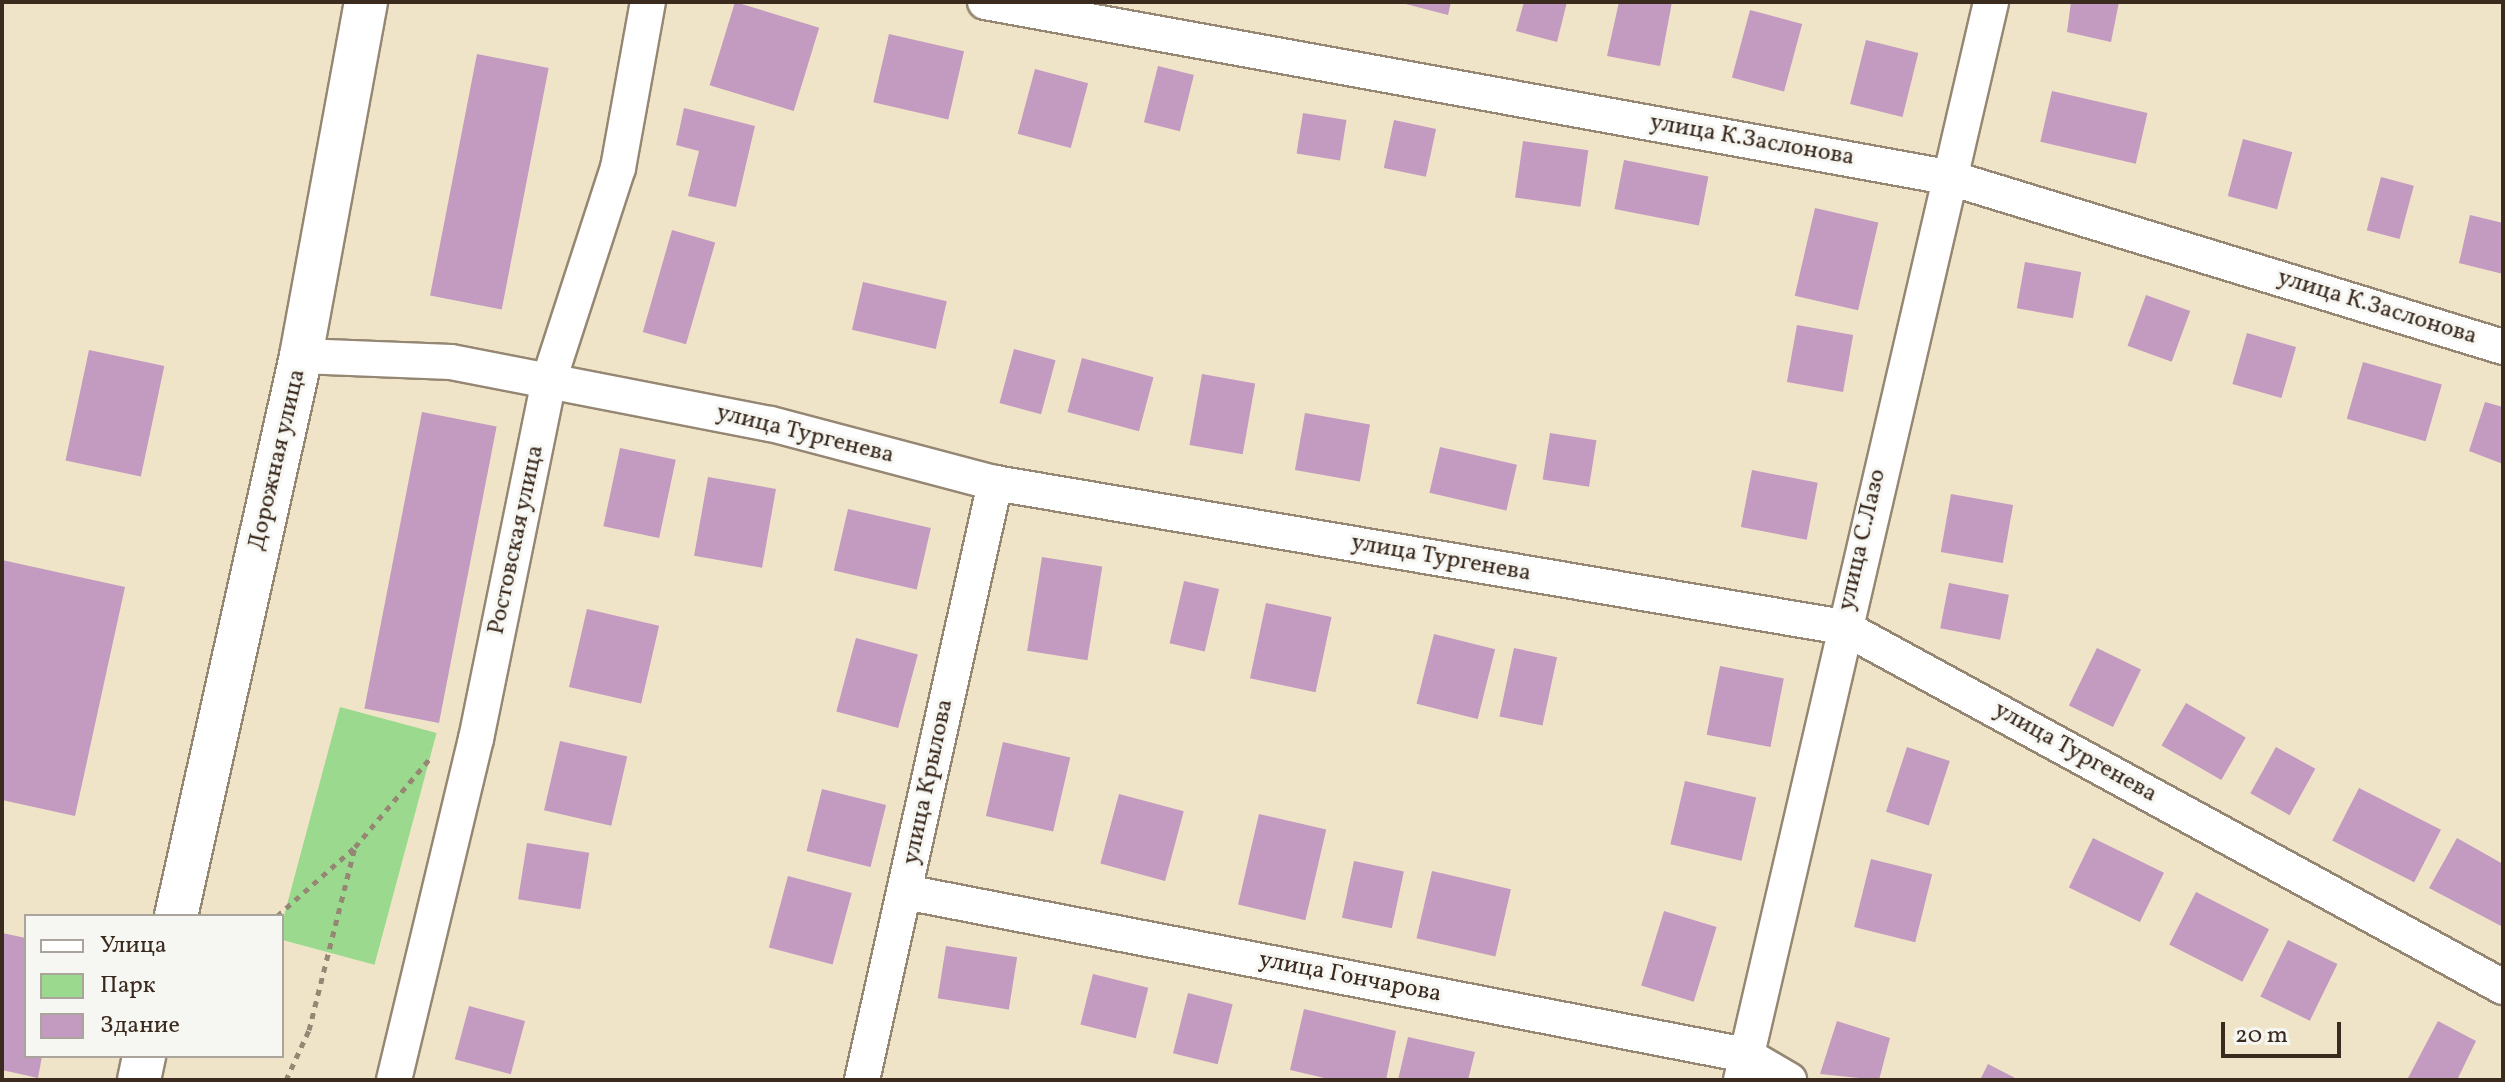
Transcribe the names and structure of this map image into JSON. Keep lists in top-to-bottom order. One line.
{"streets":{"street":["улица К.Заслонова","улица Тургенева","Дорожная улица","Ростовская улица","улица С.Лазо","улица Крылова","улица Гончарова"]},"crossings":[["улица К.Заслонова","улица С.Лазо"],["улица Тургенева","Дорожная улица"],["улица Тургенева","Ростовская улица"],["улица Тургенева","улица С.Лазо"],["улица Тургенева","улица Крылова"],["улица С.Лазо","улица Гончарова"],["улица Крылова","улица Гончарова"]],"legend":["Улица","Парк","Здание"],"scale_bar":"20 m"}
